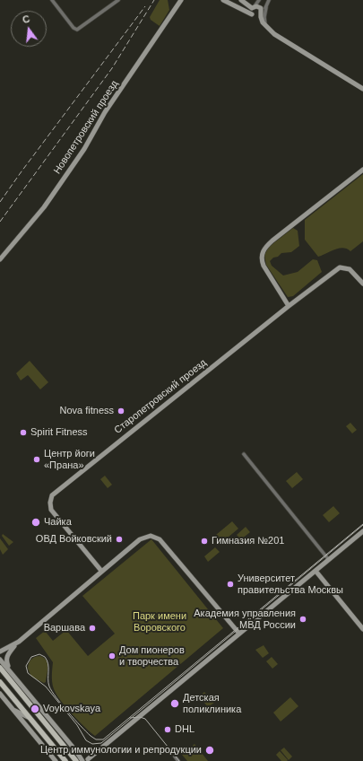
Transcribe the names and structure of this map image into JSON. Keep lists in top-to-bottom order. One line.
{"streets":{"street":["Новопетровский проезд","Старопетровский проезд"]},"parks":["Парк имени Воровского"],"places":["Nova fitness","Spirit Fitness","Центр йоги «Прана»","Чайка","ОВД Войковский","Гимназия №201","Университет правительства Москвы","Академия управления МВД России","Варшава","Дом пионеров и творчества","Детская поликлиника","Voykovskaya","DHL","Центр иммунологии и репродукции"],"north":"top"}
